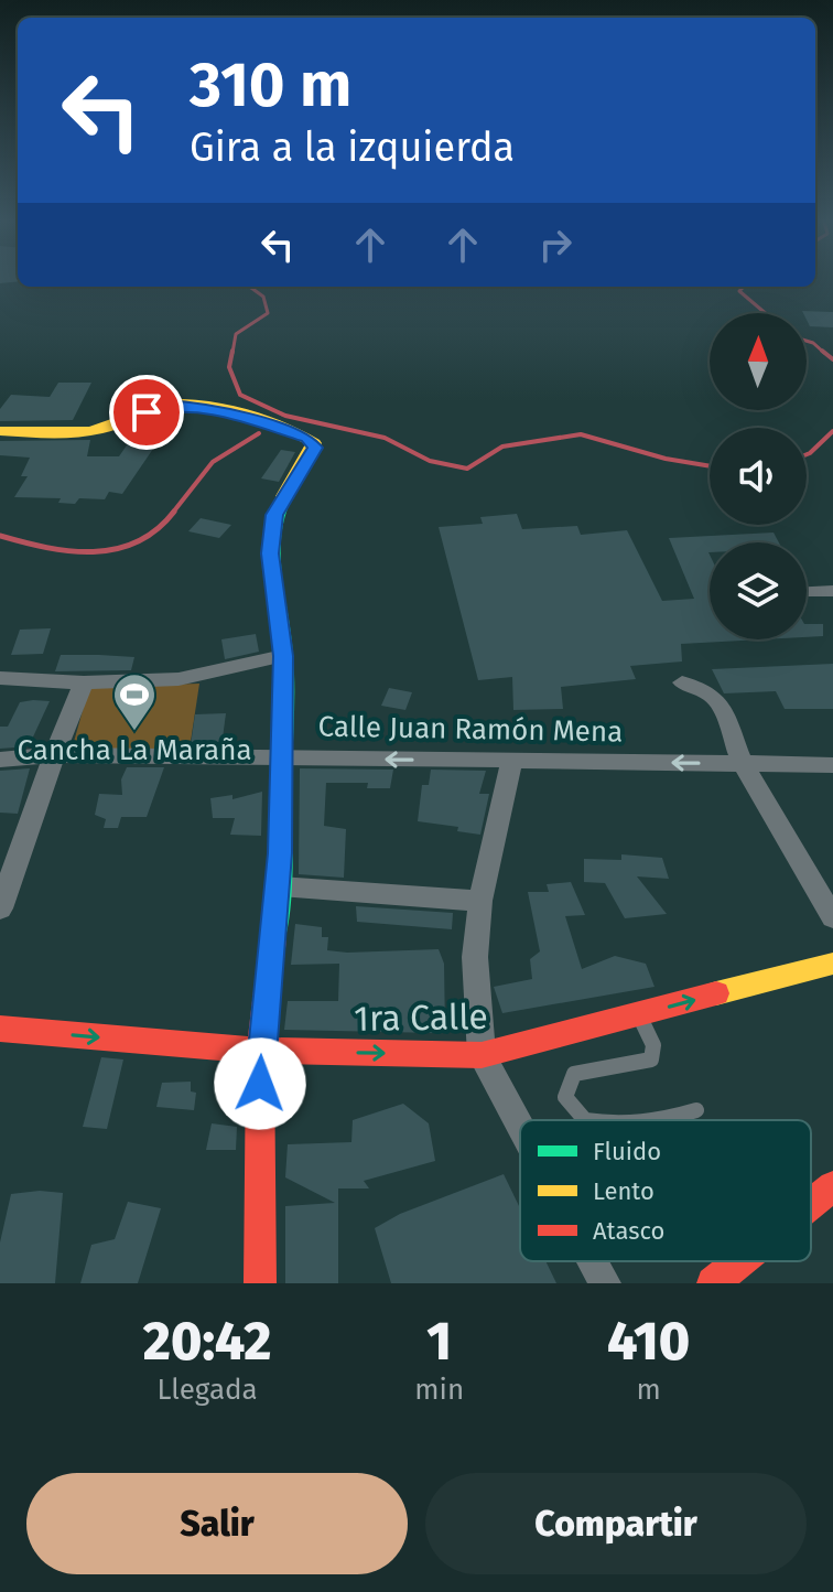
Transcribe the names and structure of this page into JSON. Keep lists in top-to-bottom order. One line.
{"streets":{"street":["Calle Juan Ramón Mena","1ra Calle"]},"one_way":["1ra Calle"],"places":{"sports":["Cancha La Maraña"]},"legend":["Fluido","Lento","Atasco"],"north":"top","page":{"turn":["310 m","Gira a la izquierda"],"eta":["20:42","Llegada","1","min","410","m"],"buttons":["Salir","Compartir"]}}
